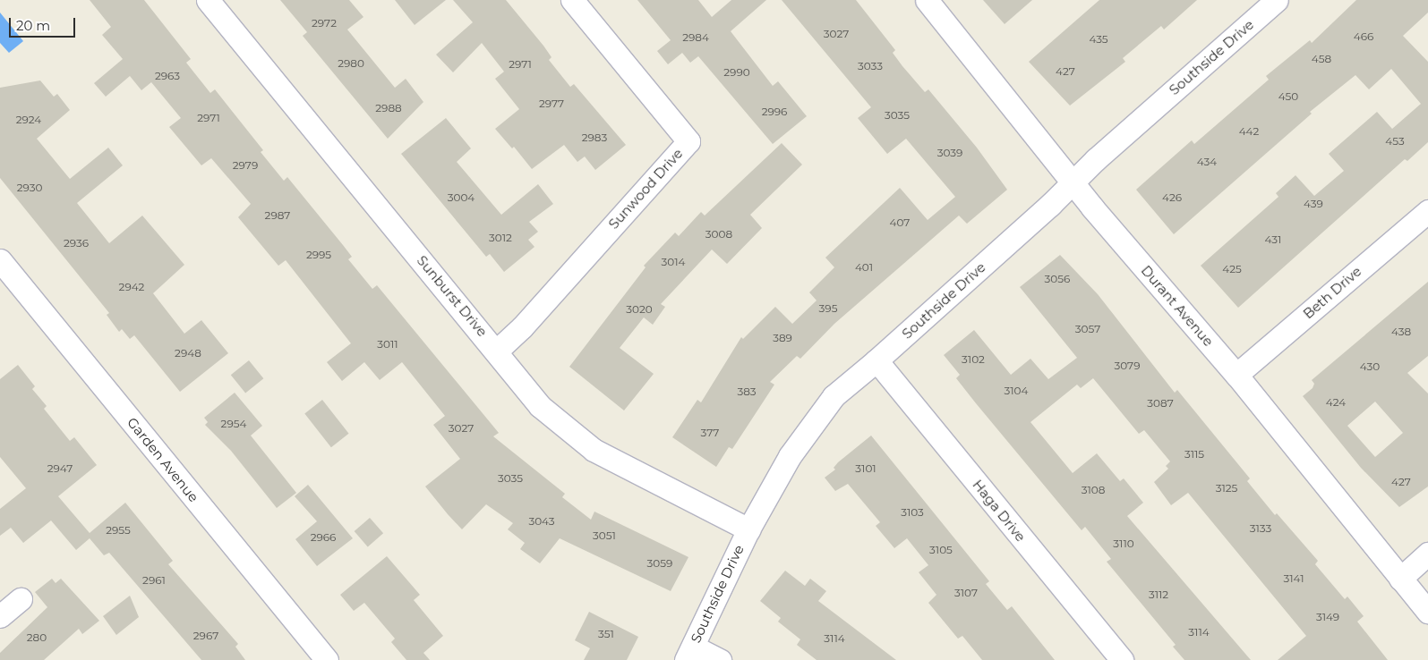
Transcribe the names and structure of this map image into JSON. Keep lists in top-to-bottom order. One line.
{"streets":{"street":["Southside Drive","Sunwood Drive","Beth Drive","Sunburst Drive","Durant Avenue","Garden Avenue","Haga Drive"]},"crossings":[["Southside Drive","Sunburst Drive"],["Southside Drive","Durant Avenue"],["Southside Drive","Haga Drive"],["Sunwood Drive","Sunburst Drive"],["Beth Drive","Durant Avenue"]],"house_numbers":["2972","3027","466","2984","435","458","2980","2971","3033","427","2990","2963","450","2977","2988","2996","3035","2971","2924","442","2983","453","3039","434","2979","2930","3004","426","439","2987","407","3008","3012","431","2936","2995","3014","401","425","3056","2942","395","3020","3057","438","389","3011","2948","3102","3079","430","3104","383","424","3087","2954","3027","377","3115","2947","3101","3035","427","3125","3108","3103","3043","3133","2955","3051","2966","3110","3105","3059","3141","2961","3107","3112","3149","3114","351","2967","280","3114"],"scale_bar":"20 m"}
